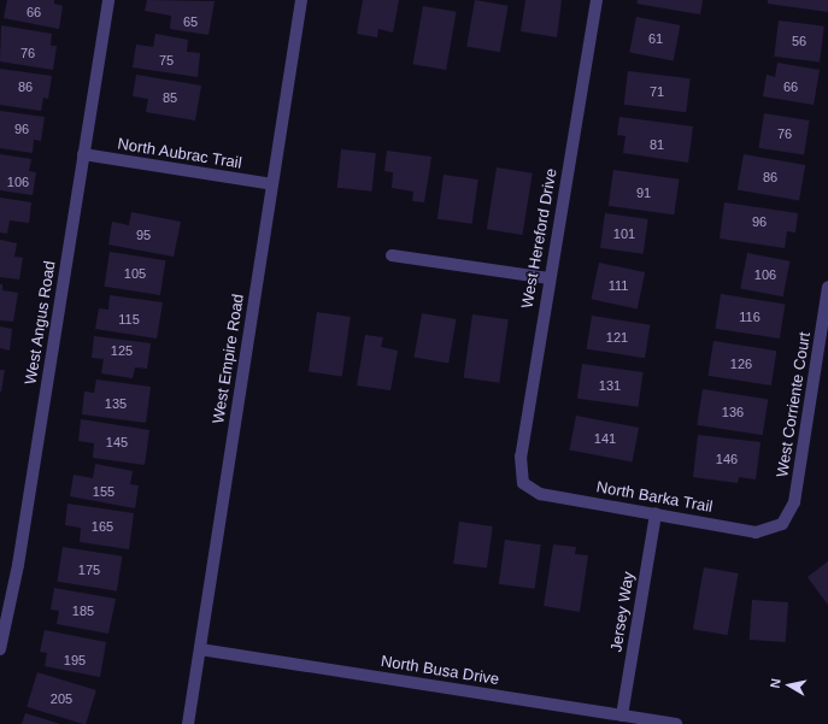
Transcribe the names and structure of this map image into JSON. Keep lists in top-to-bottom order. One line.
{"streets":{"street":["North Aubrac Trail","West Hereford Drive","West Angus Road","West Empire Road","West Corriente Court","North Barka Trail","Jersey Way","North Busa Drive"]},"crossings":[["North Aubrac Trail","West Angus Road"],["North Aubrac Trail","West Empire Road"],["West Hereford Drive","North Barka Trail"],["West Empire Road","North Busa Drive"],["West Corriente Court","North Barka Trail"],["North Barka Trail","Jersey Way"],["Jersey Way","North Busa Drive"]],"house_numbers":["66","65","61","56","76","75","86","66","71","85","96","76","81","86","106","91","96","101","95","105","106","111","116","115","121","125","126","131","135","136","141","145","146","155","165","175","185","195","205"],"north":"left"}
